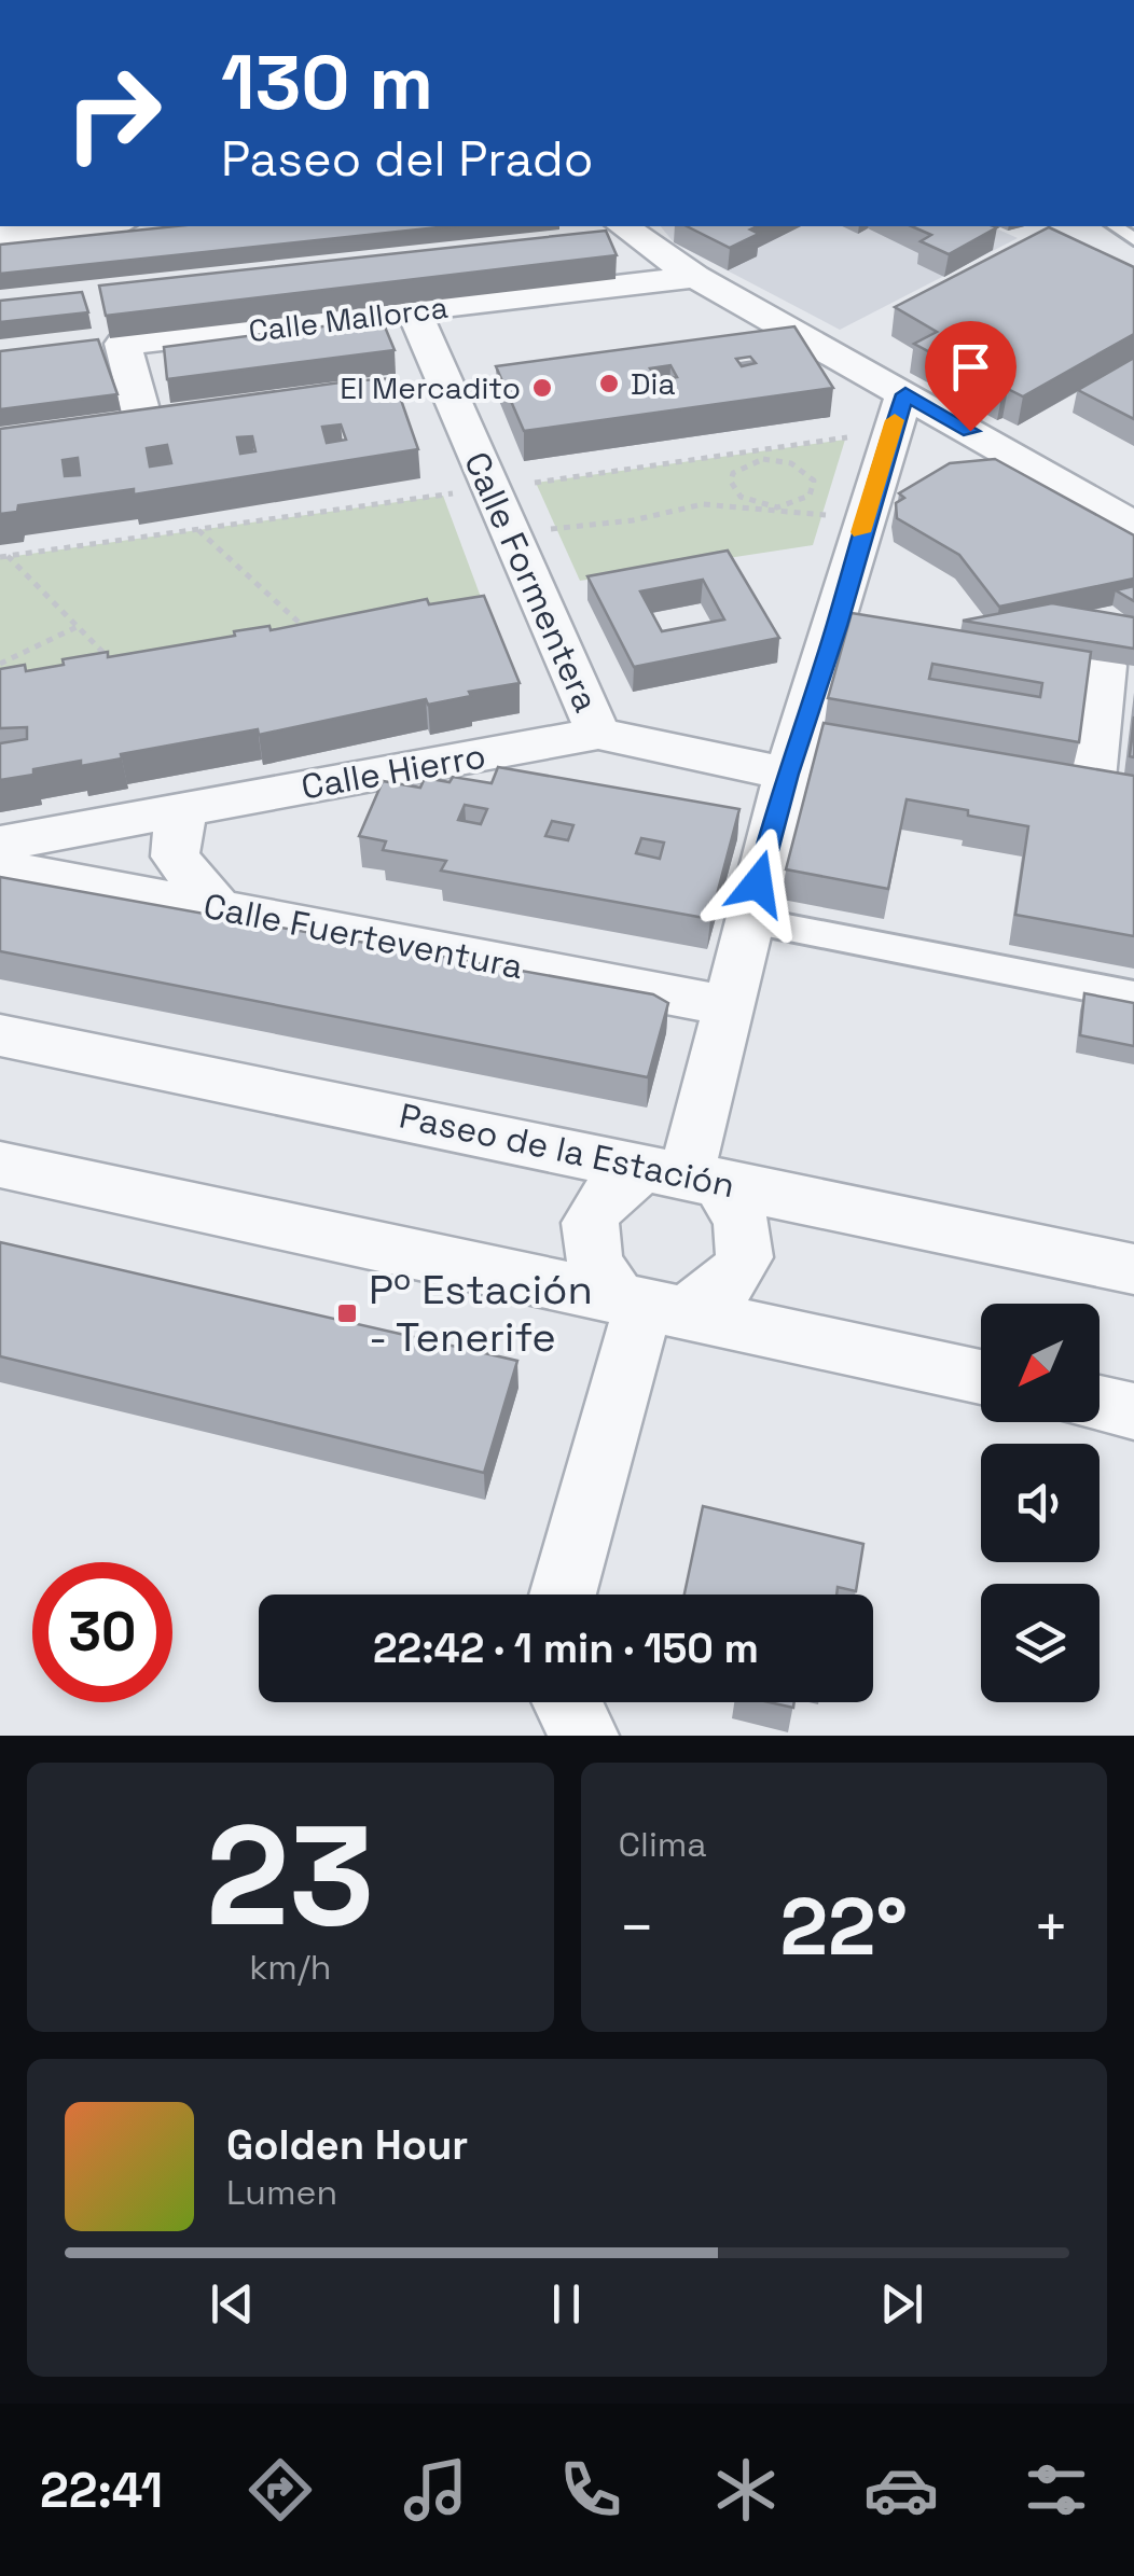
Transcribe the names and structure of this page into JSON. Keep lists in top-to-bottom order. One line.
{"streets":{"street":["Calle Mallorca","Calle Formentera","Calle Hierro","Calle Fuerteventura","Paseo de la Estación"]},"crossings":[["Calle Mallorca","Calle Formentera"],["Calle Formentera","Calle Hierro"]],"places":{"other":["Dia","El Mercadito"],"transit":["Pº Estación - Tenerife"]},"north":"bottom left","page":{"turn":["130 m","Paseo del Prado"],"limit":"30","trip":"22:42 · 1 min · 150 m","tile":[["23","km/h"],"Clima"],"heat":["−","22°","+"],"song":["Golden Hour","Lumen"],"tabs":"22:41"}}
